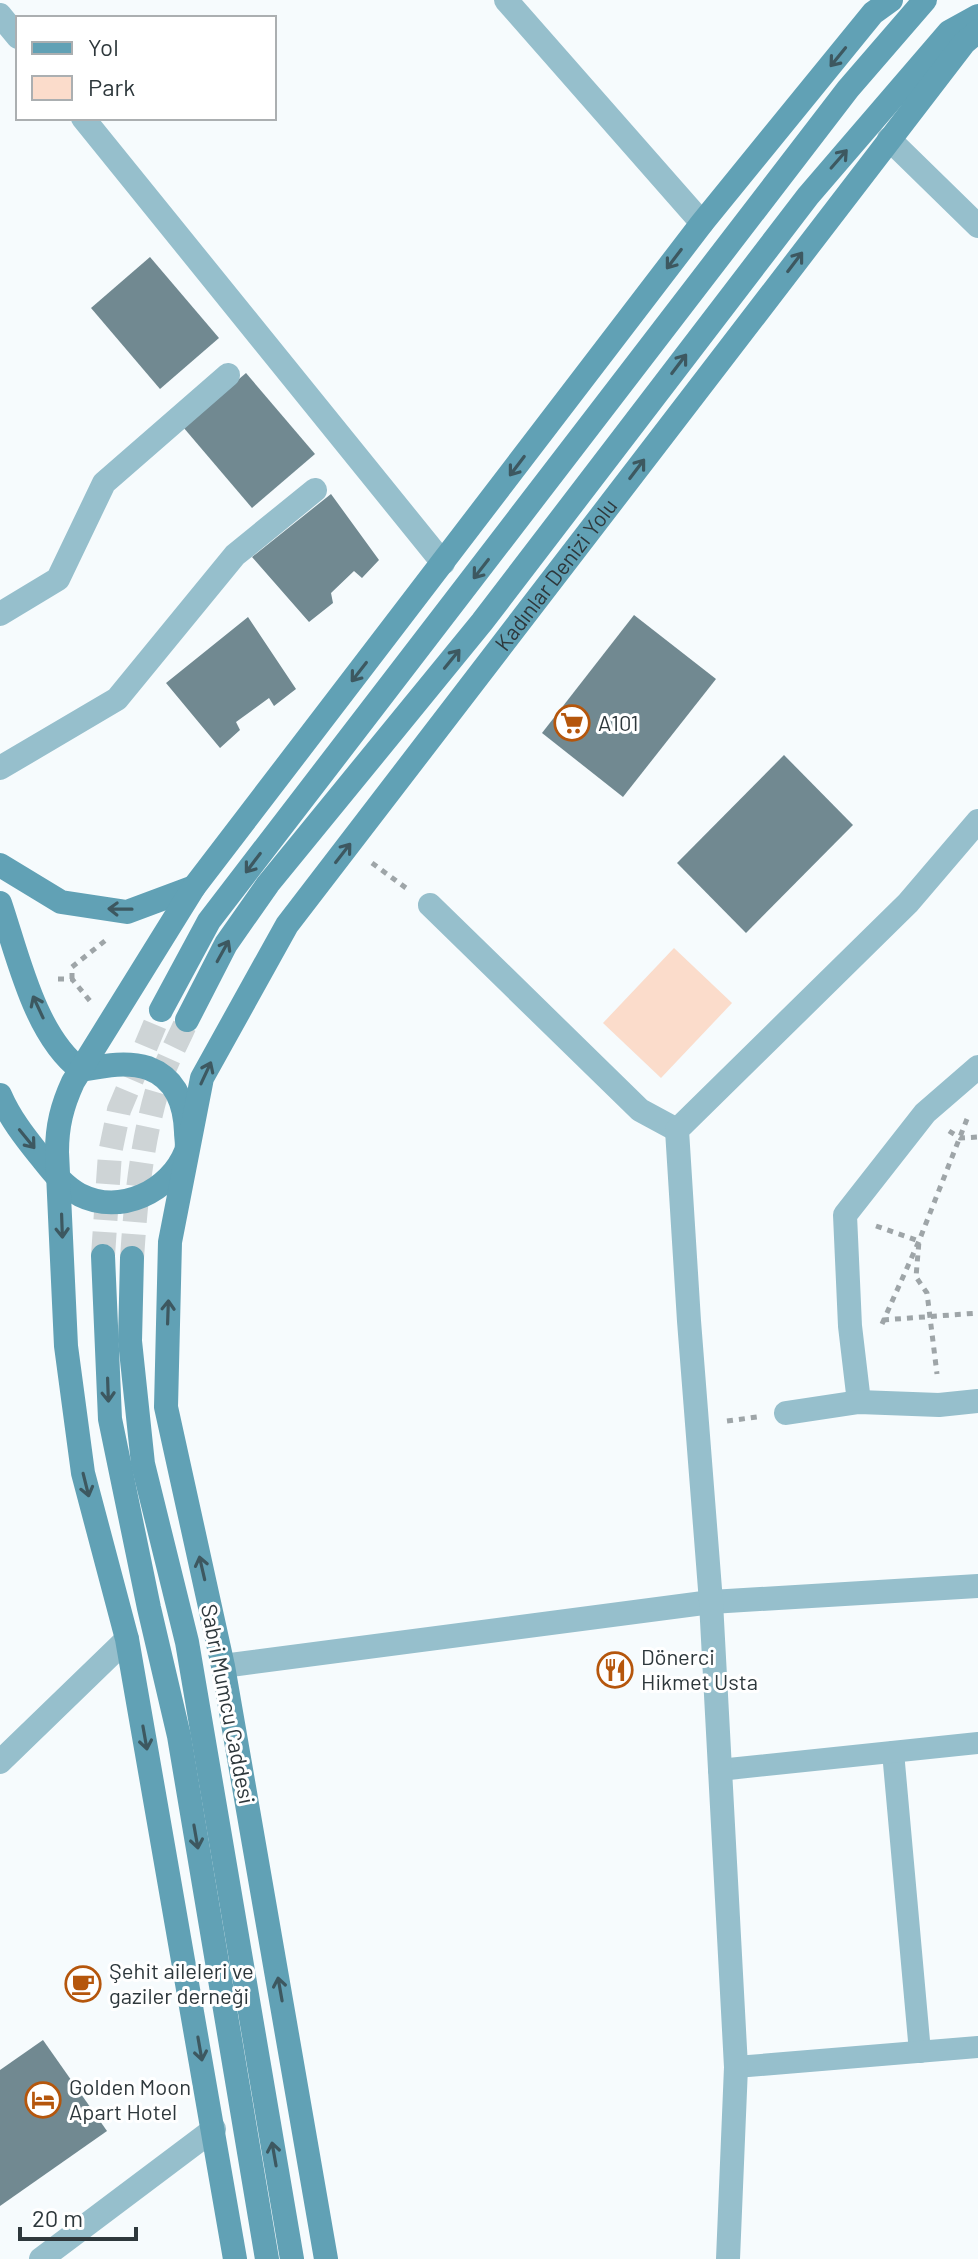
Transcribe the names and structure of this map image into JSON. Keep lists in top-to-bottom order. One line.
{"streets":{"main road":["Kadınlar Denizi Yolu","Sabri Mumcu Caddesi"]},"crossings":[["Kadınlar Denizi Yolu","Sabri Mumcu Caddesi"]],"places":{"supermarket":["A101"],"restaurant":["Dönerci Hikmet Usta"],"cafe":["Şehit aileleri ve gaziler derneği"],"hotel":["Golden Moon Apart Hotel"]},"legend":["Yol","Park"],"scale_bar":"20 m"}
